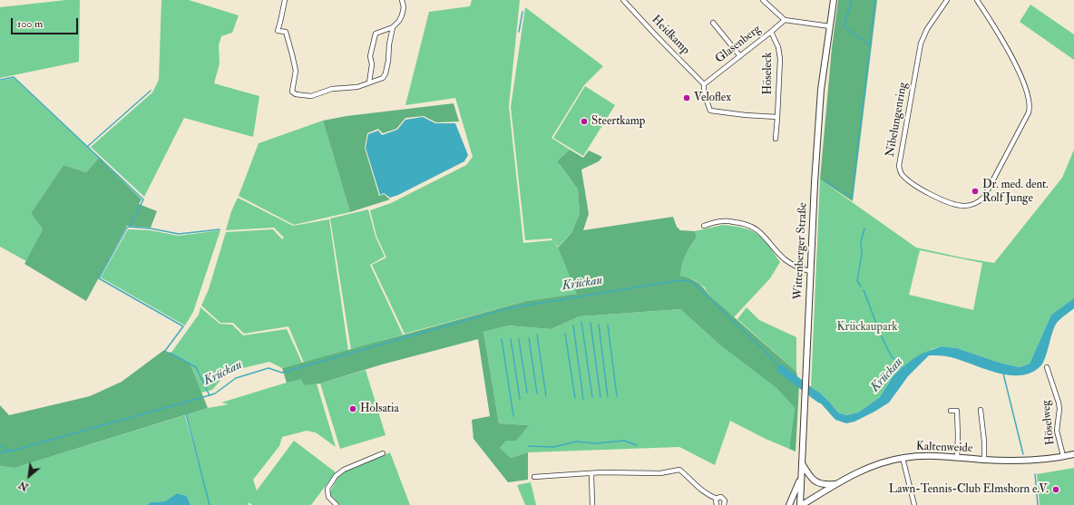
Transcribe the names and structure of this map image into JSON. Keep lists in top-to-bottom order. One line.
{"streets":{"main road":["Wittenberger Straße","Kaltenweide"],"street":["Heidkamp","Glasenberg","Höseleck","Nibelungenring","Höselweg"]},"crossings":[["Heidkamp","Glasenberg"],["Glasenberg","Höseleck"],["Wittenberger Straße","Kaltenweide"],["Höselweg","Kaltenweide"]],"water":["Krückau"],"parks":["Krückaupark"],"places":["Veloflex","Steertkamp","Dr. med. dent. Rolf Junge","Holsatia","Lawn-Tennis-Club Elmshorn e.V."],"scale_bar":"100 m","north":"bottom left"}
